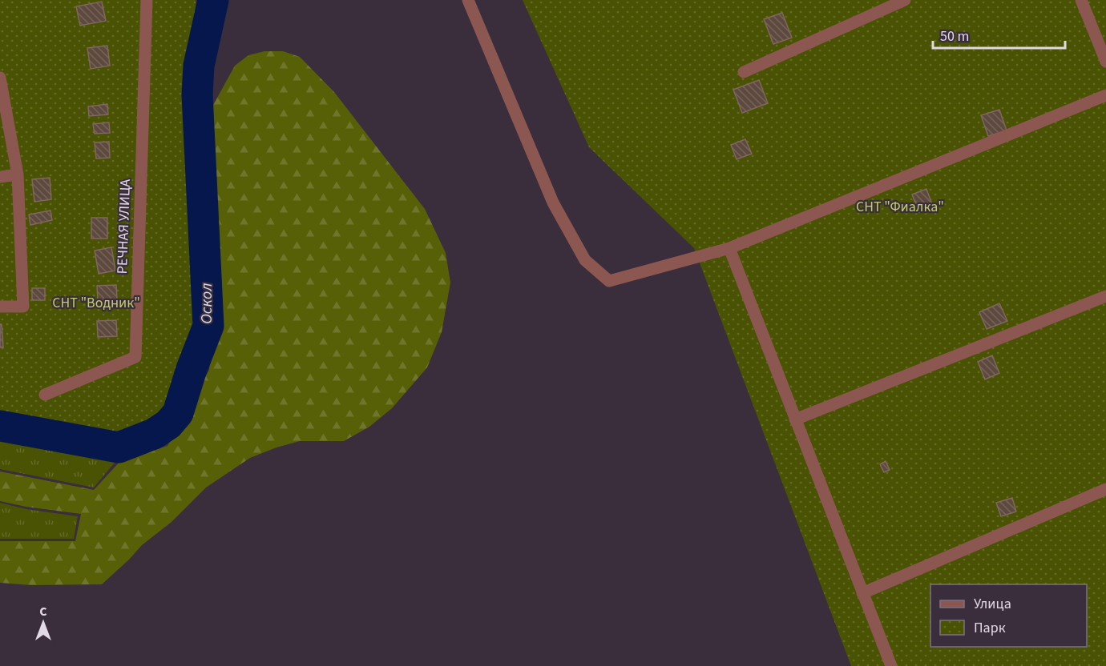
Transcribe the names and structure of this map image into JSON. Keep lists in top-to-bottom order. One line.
{"streets":{"lane":["РЕЧНАЯ УЛИЦА"]},"water":["Оскол"],"parks":["СНТ \"Фиалка\"","СНТ \"Водник\""],"legend":["Улица","Парк"],"scale_bar":"50 m","north":"top"}
